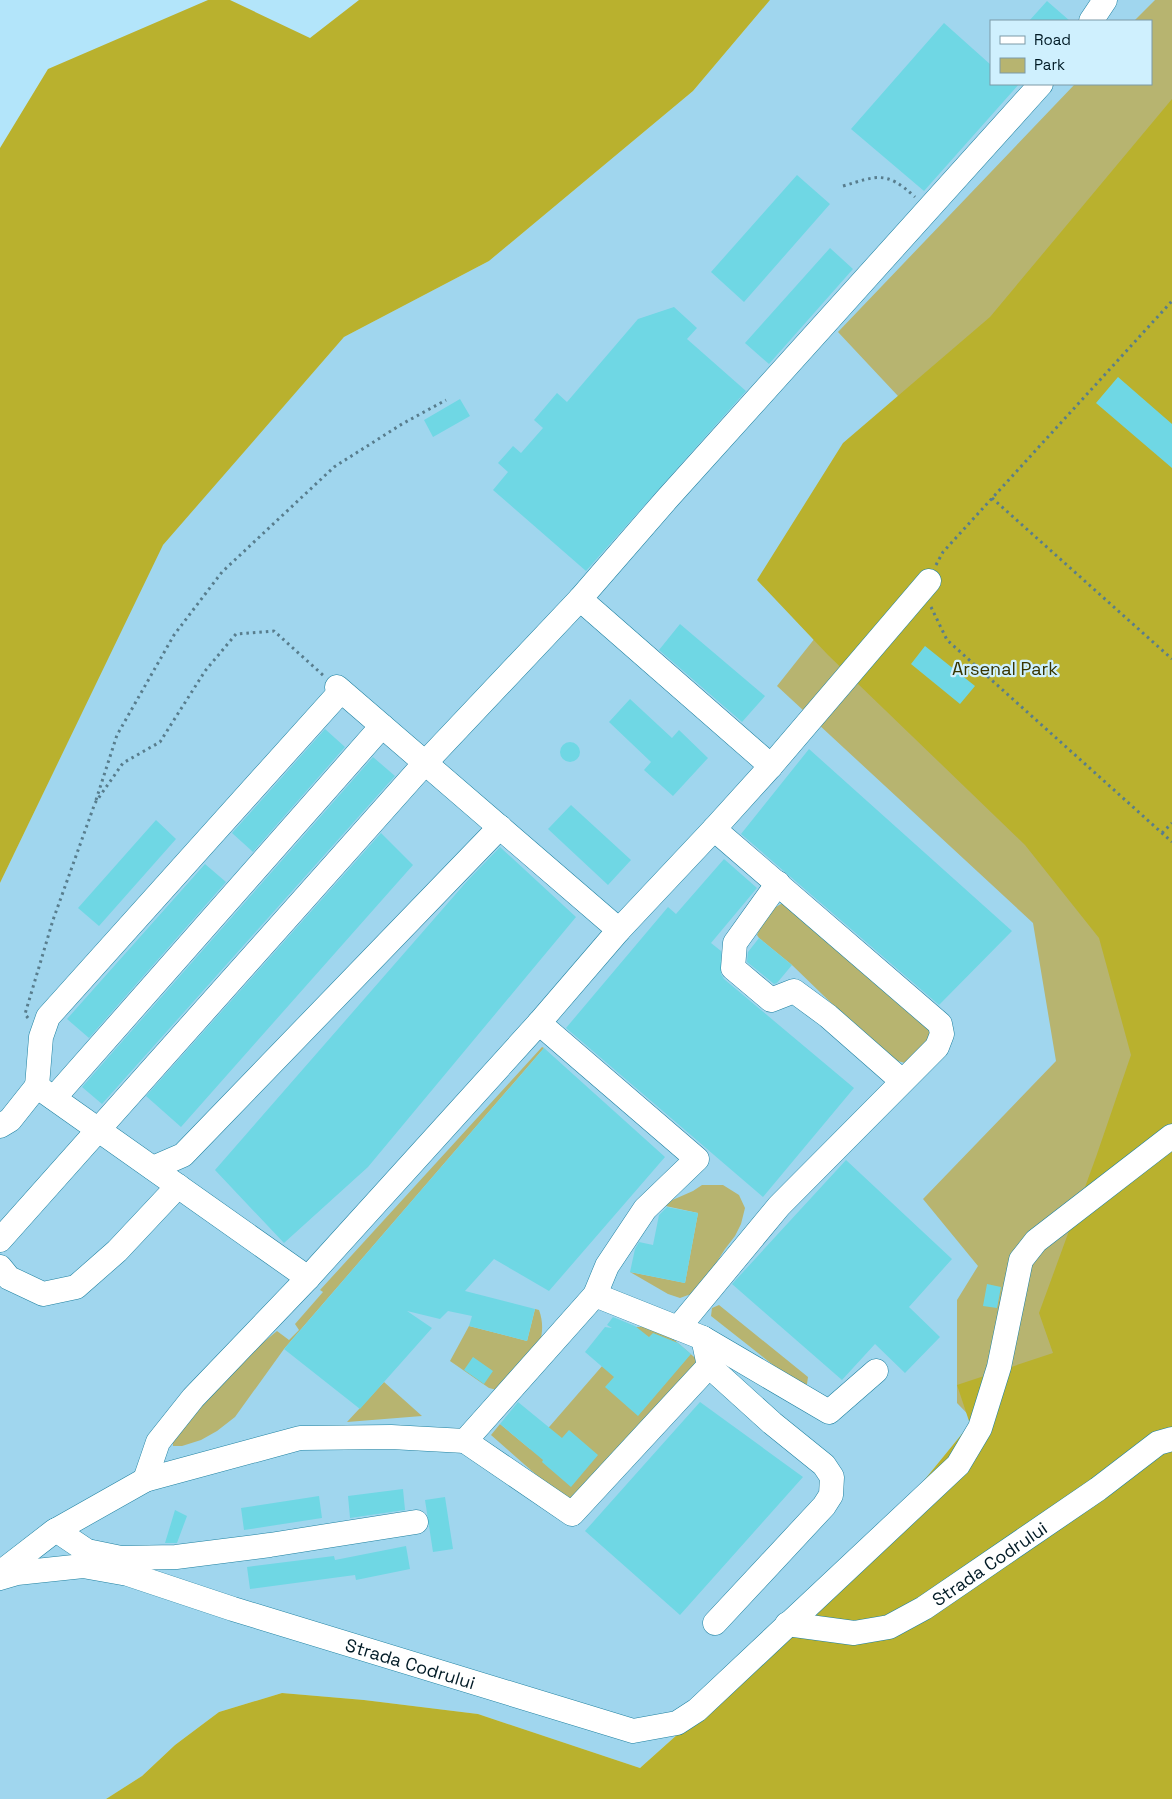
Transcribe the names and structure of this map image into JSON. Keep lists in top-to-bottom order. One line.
{"streets":{"street":["Strada Codrului"]},"parks":["Arsenal Park"],"legend":["Road","Park"]}
